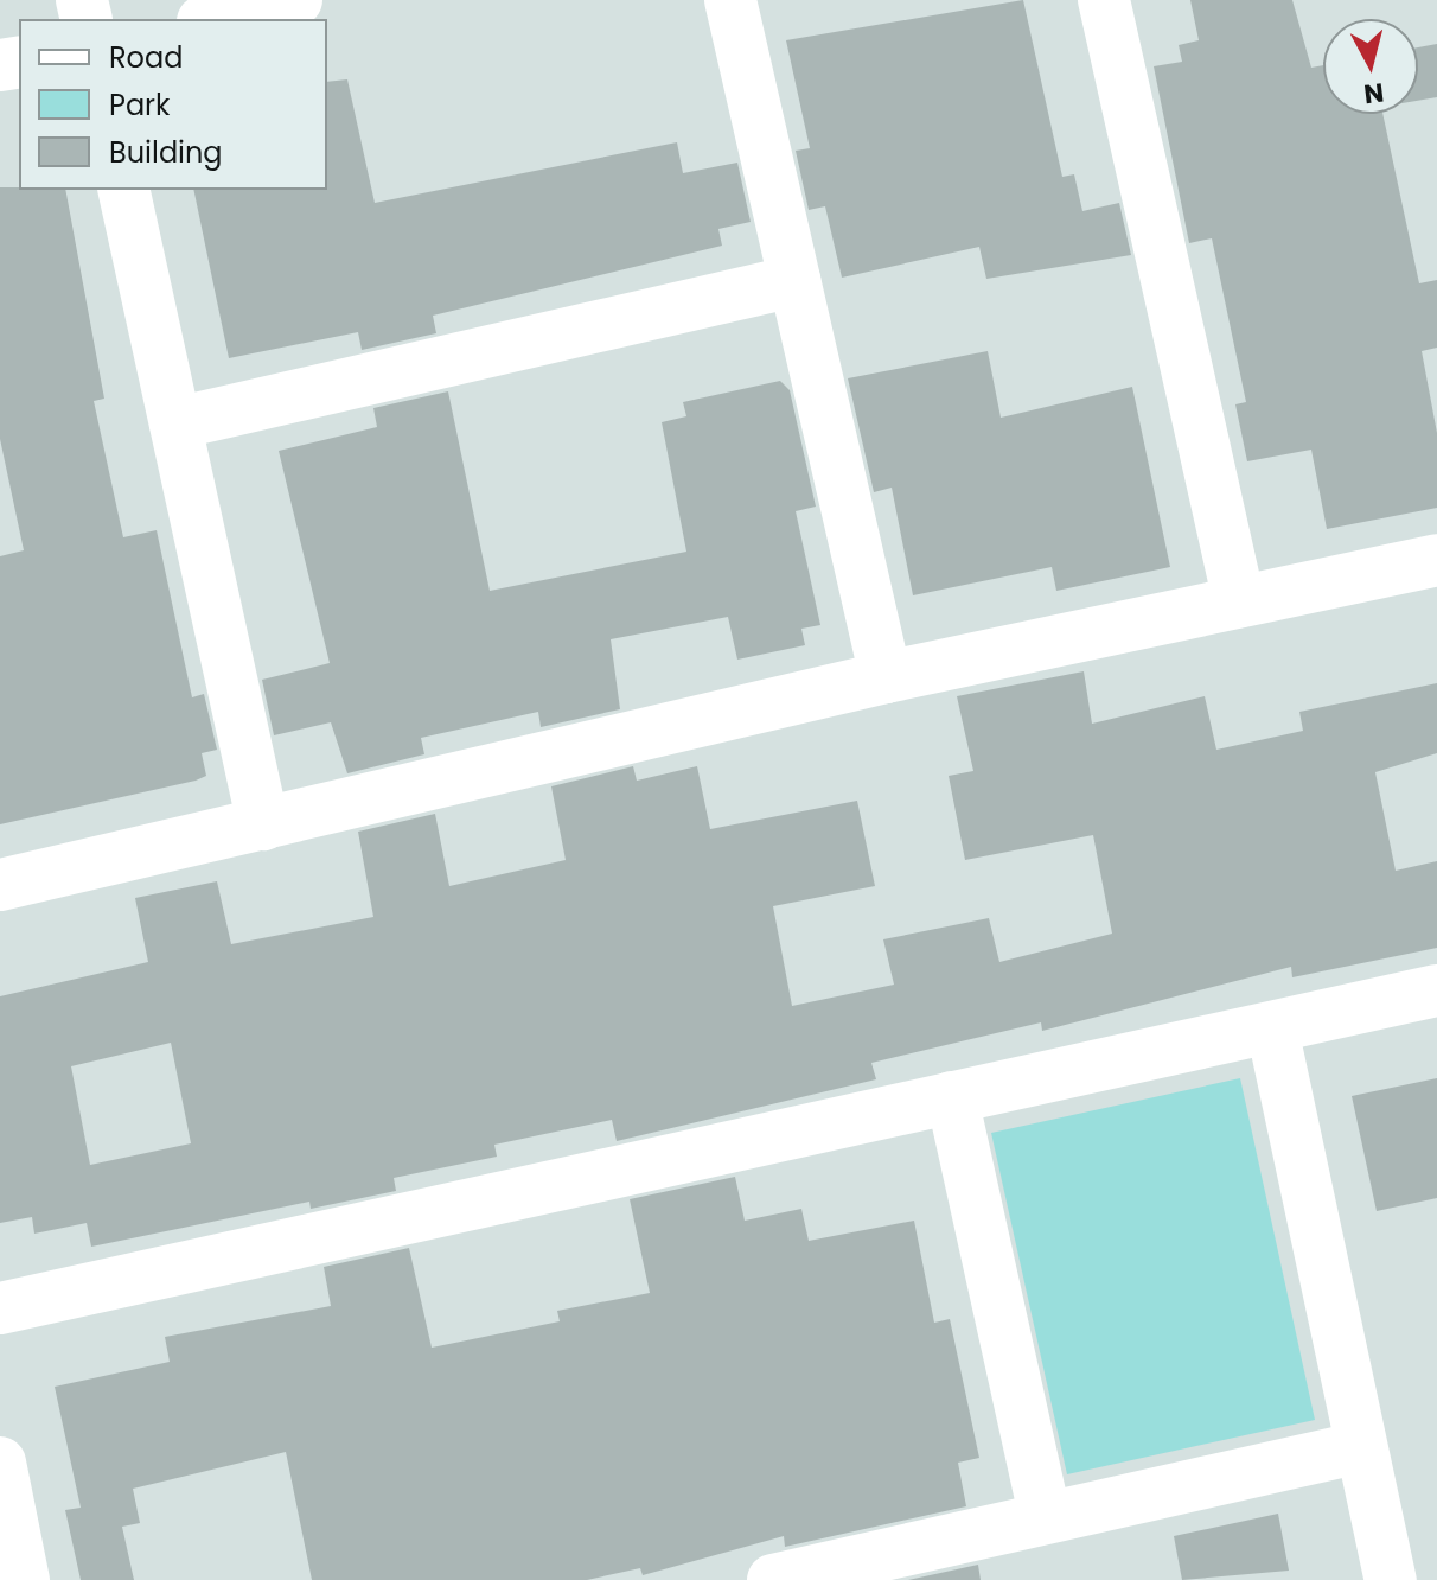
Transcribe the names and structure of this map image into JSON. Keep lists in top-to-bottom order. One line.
{"legend":["Road","Park","Building"],"north":"bottom"}
